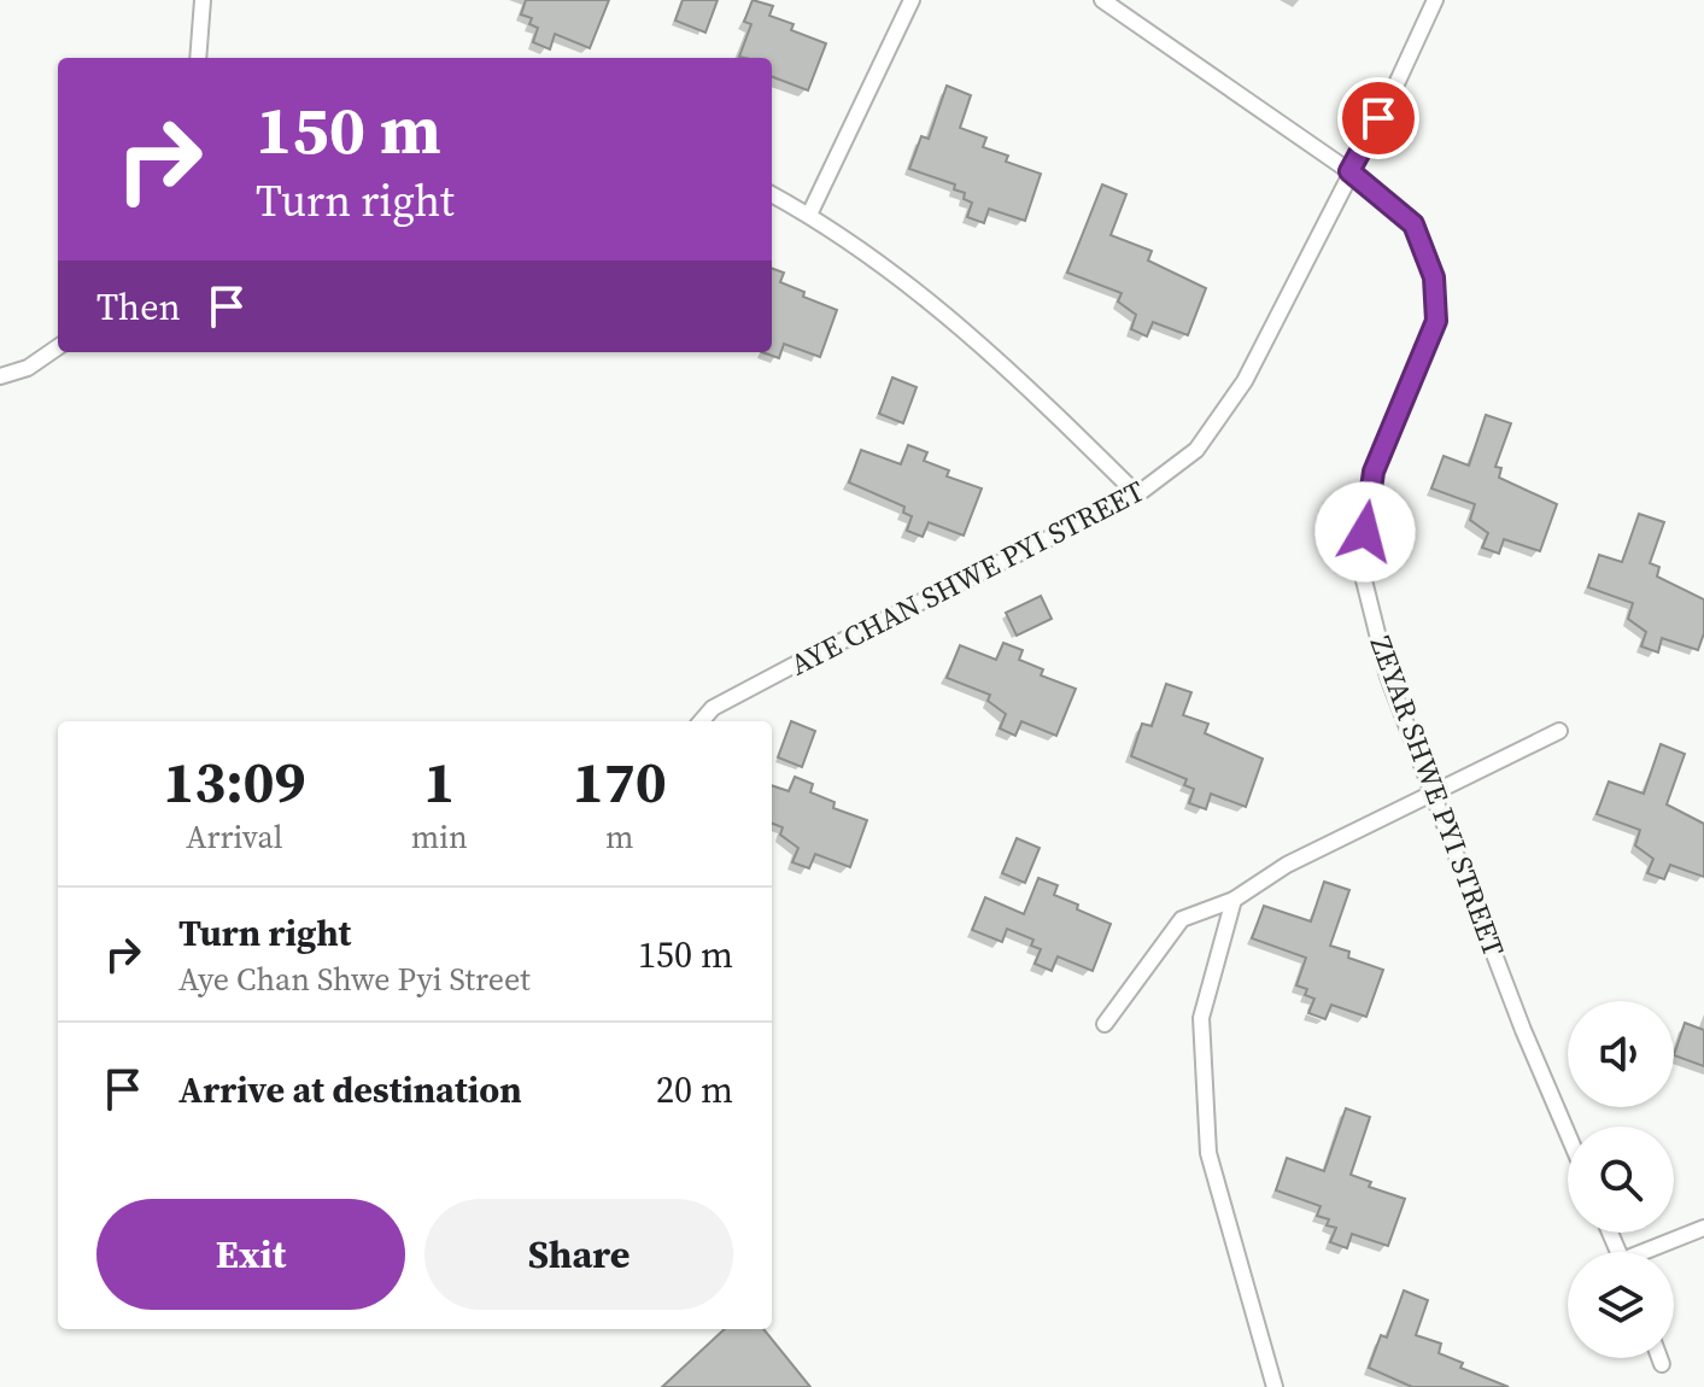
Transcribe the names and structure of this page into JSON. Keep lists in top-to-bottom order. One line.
{"streets":{"street":["AYE CHAN SHWE PYI STREET","ZEYAR SHWE PYI STREET"]},"crossings":[["AYE CHAN SHWE PYI STREET","ZEYAR SHWE PYI STREET"]],"page":{"turn":["150 m","Turn right"],"then":"Then","eta":["13:09","Arrival","1","min","170","m"],"list":[{"name":"Turn right","note":"Aye Chan Shwe Pyi Street","value":"150 m"},{"name":"Arrive at destination","value":"20 m"}],"buttons":["Exit","Share"]}}
